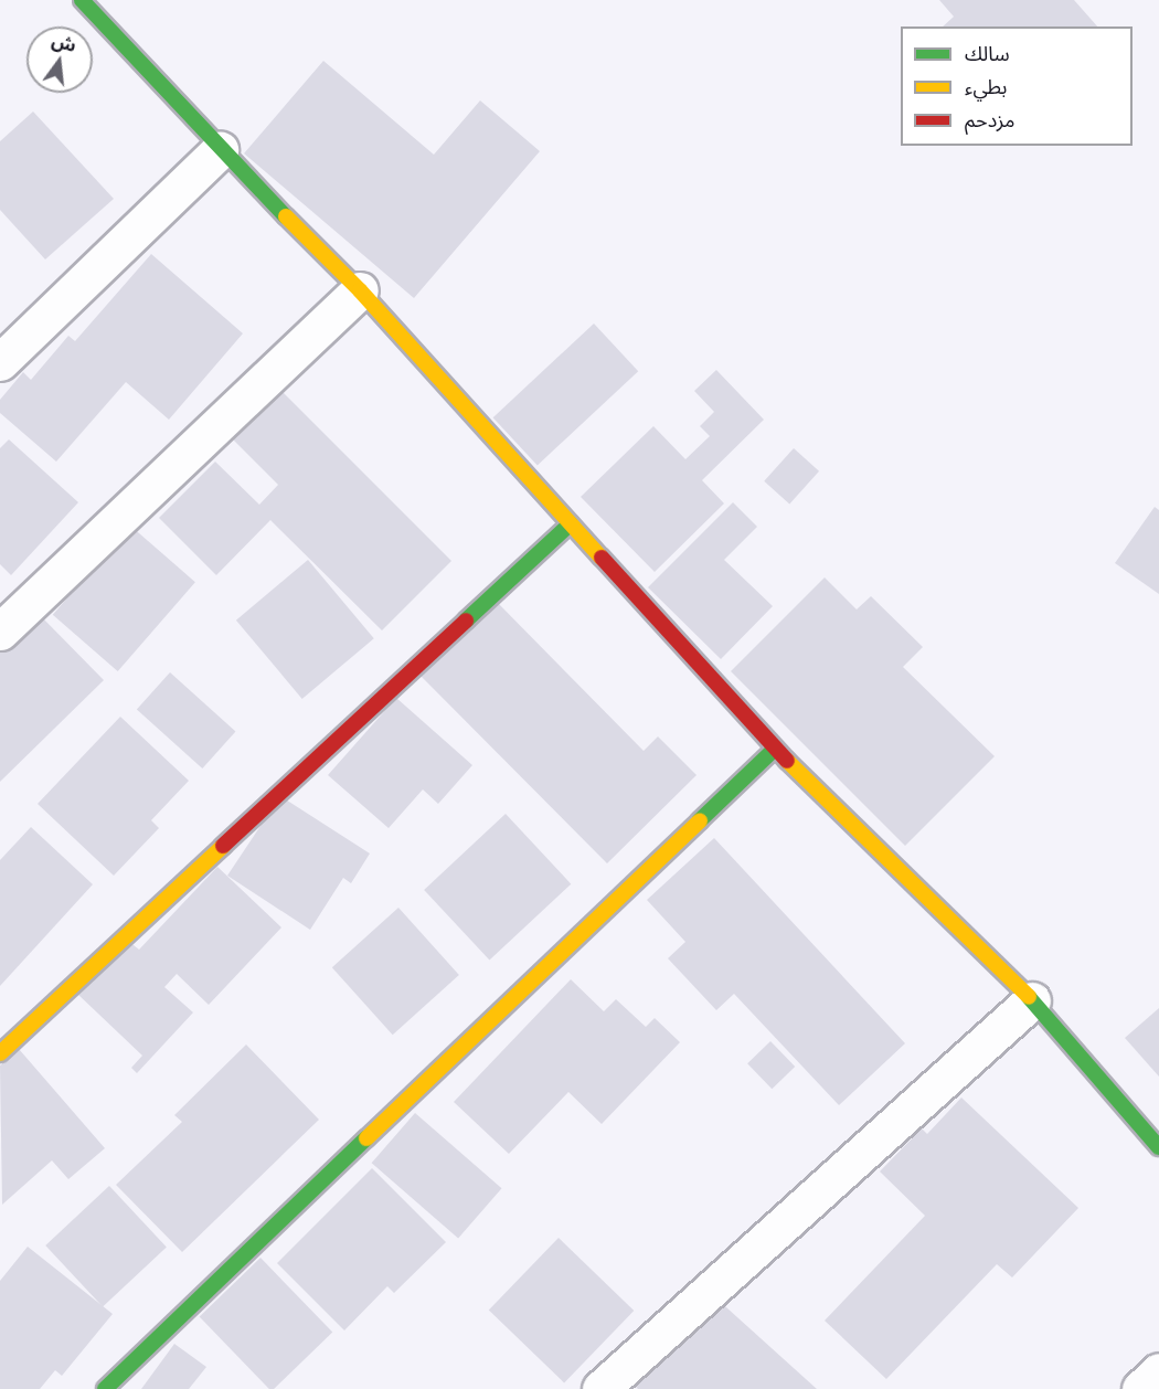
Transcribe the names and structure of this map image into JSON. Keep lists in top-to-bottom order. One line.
{"legend":["سالك","بطيء","مزدحم"],"north":"top"}
